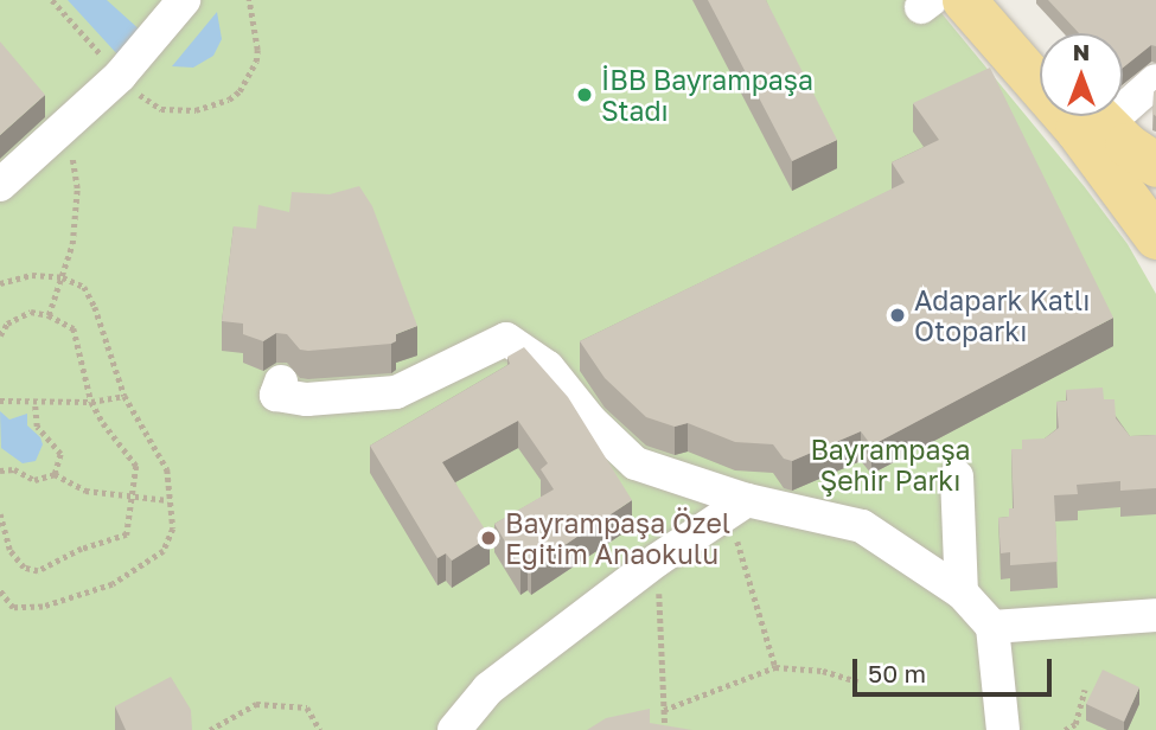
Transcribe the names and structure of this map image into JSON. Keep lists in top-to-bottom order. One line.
{"parks":["Bayrampaşa Şehir Parkı"],"places":["İBB Bayrampaşa Stadı","Adapark Katlı Otoparkı","Bayrampaşa Özel Eğitim Anaokulu"],"scale_bar":"50 m","north":"top"}
